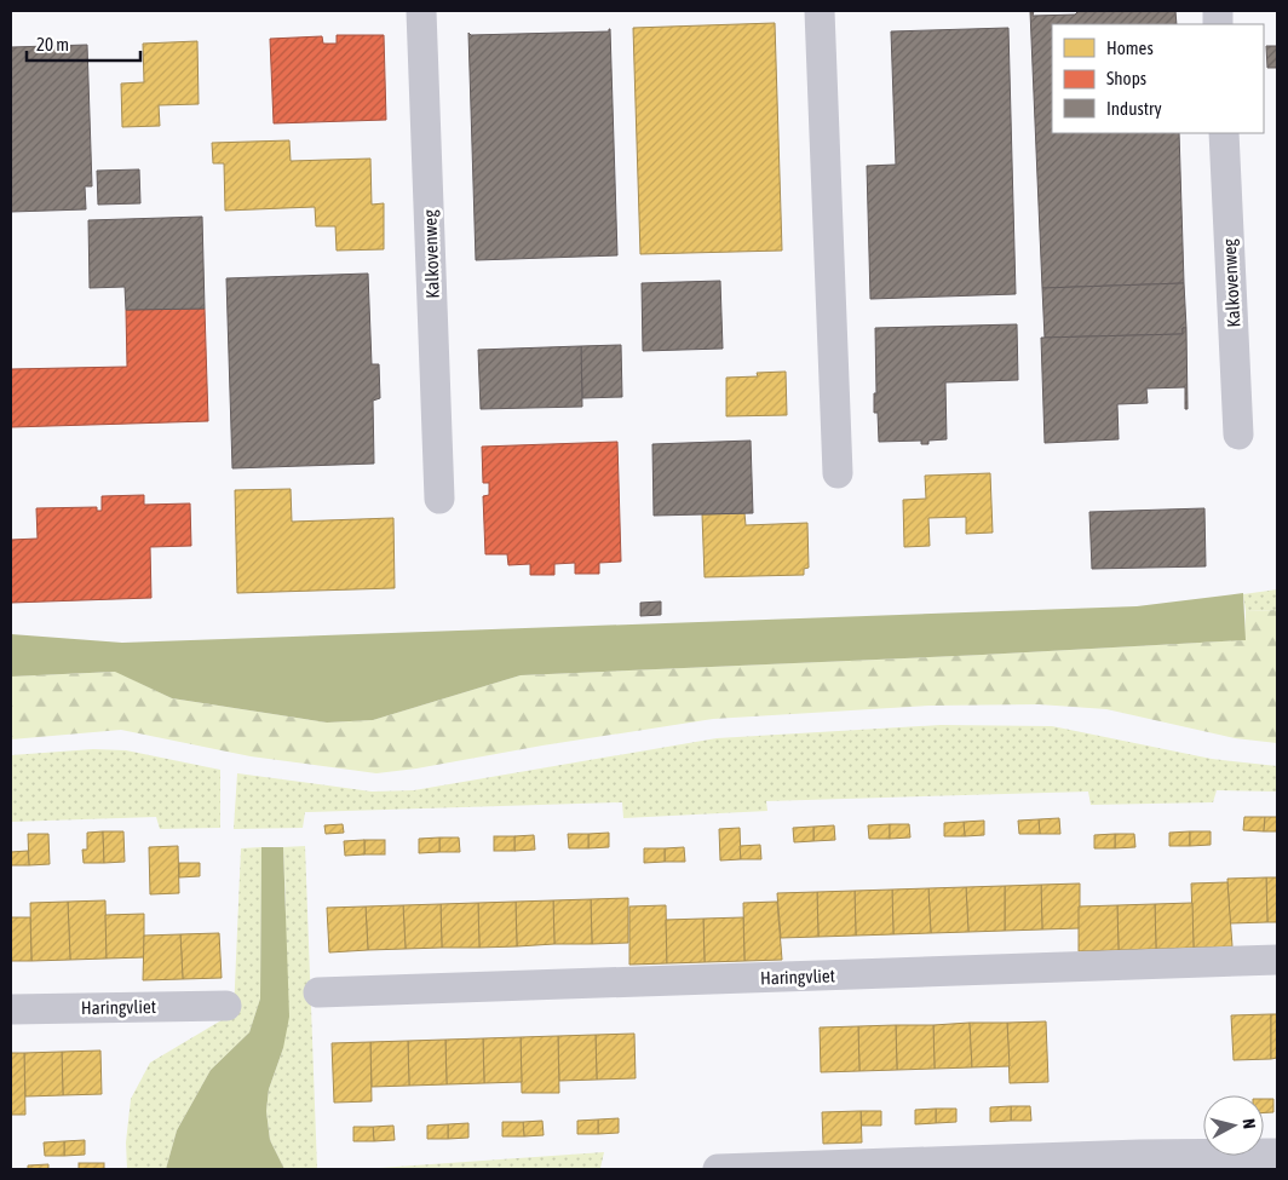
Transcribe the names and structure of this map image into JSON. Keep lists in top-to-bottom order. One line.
{"streets":{"street":["Kalkovenweg","Haringvliet"]},"legend":["Homes","Shops","Industry"],"scale_bar":"20 m","north":"right"}
